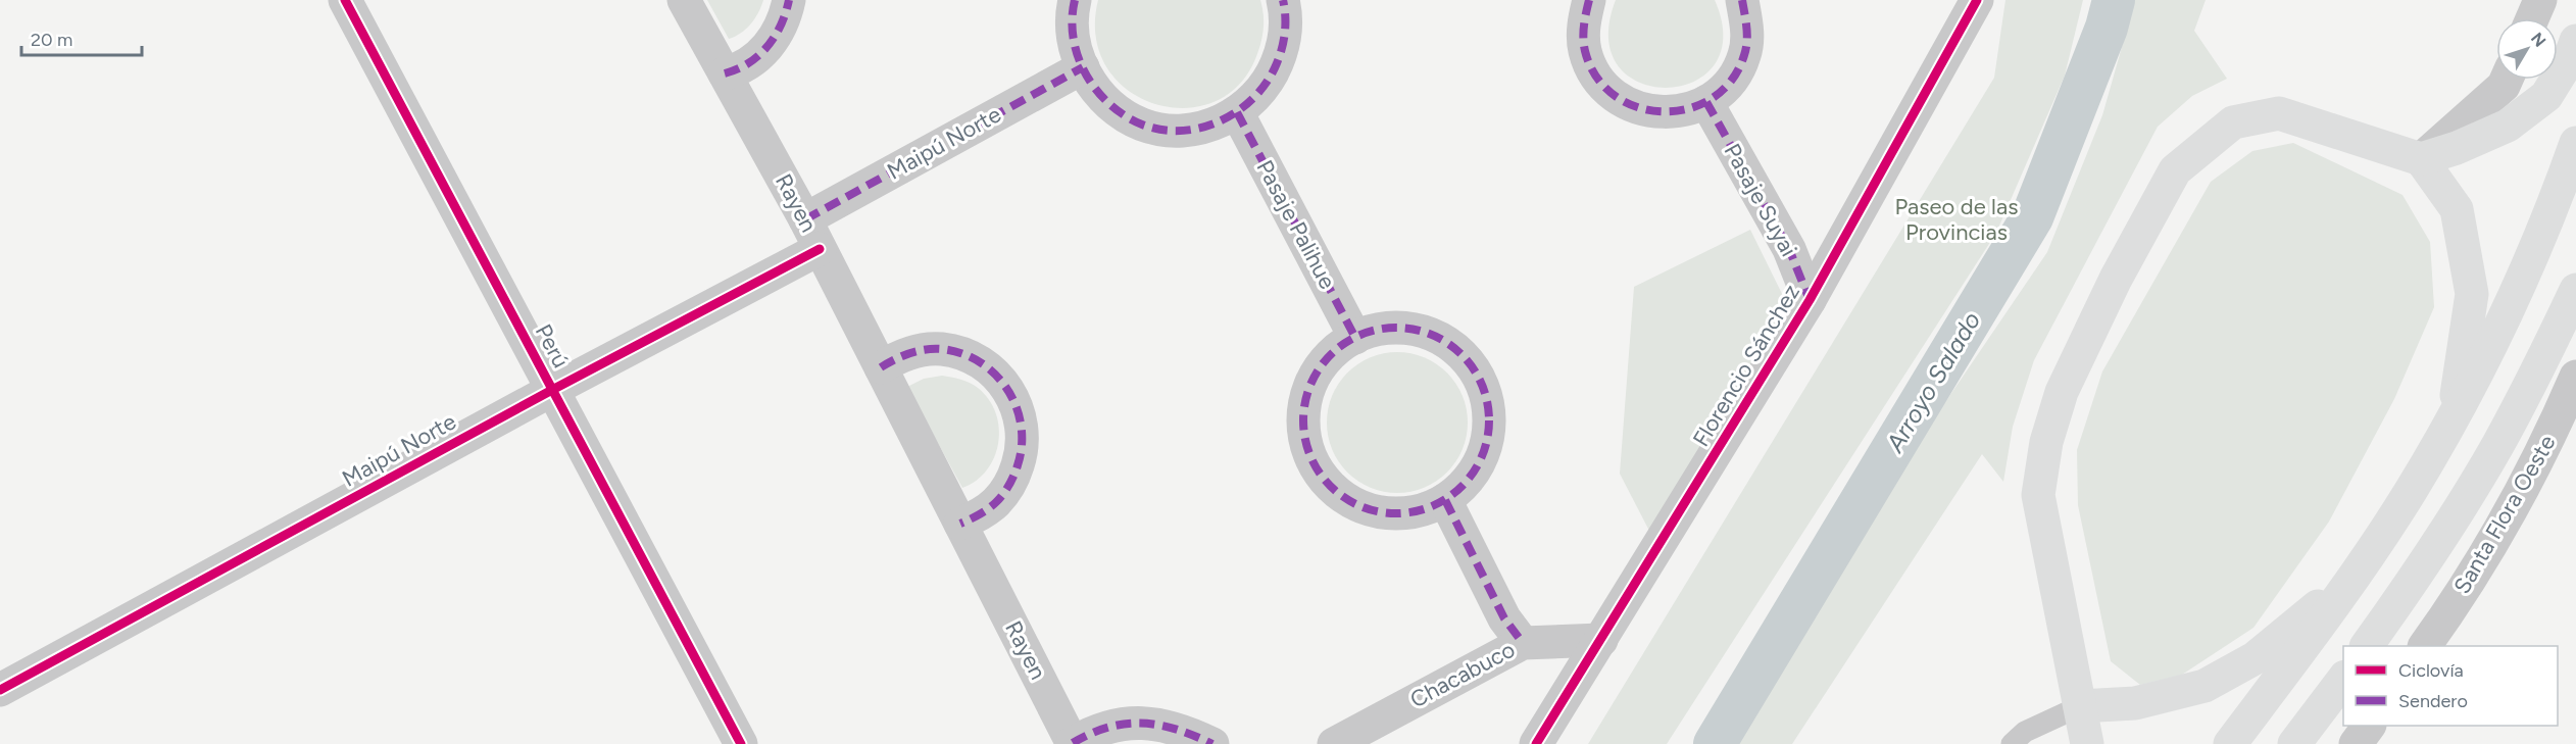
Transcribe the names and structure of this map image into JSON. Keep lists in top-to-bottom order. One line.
{"streets":{"street":["Maipú Norte","Pasaje Suyai","Rayen","Pasaje Palihue","Perú","Florencio Sánchez","Santa Flora Oeste","Chacabuco"]},"crossings":[["Maipú Norte","Rayen"],["Maipú Norte","Perú"],["Pasaje Suyai","Florencio Sánchez"],["Florencio Sánchez","Chacabuco"]],"water":["Arroyo Salado"],"parks":["Paseo de las Provincias"],"legend":["Ciclovía","Sendero"],"scale_bar":"20 m","north":"top right"}
